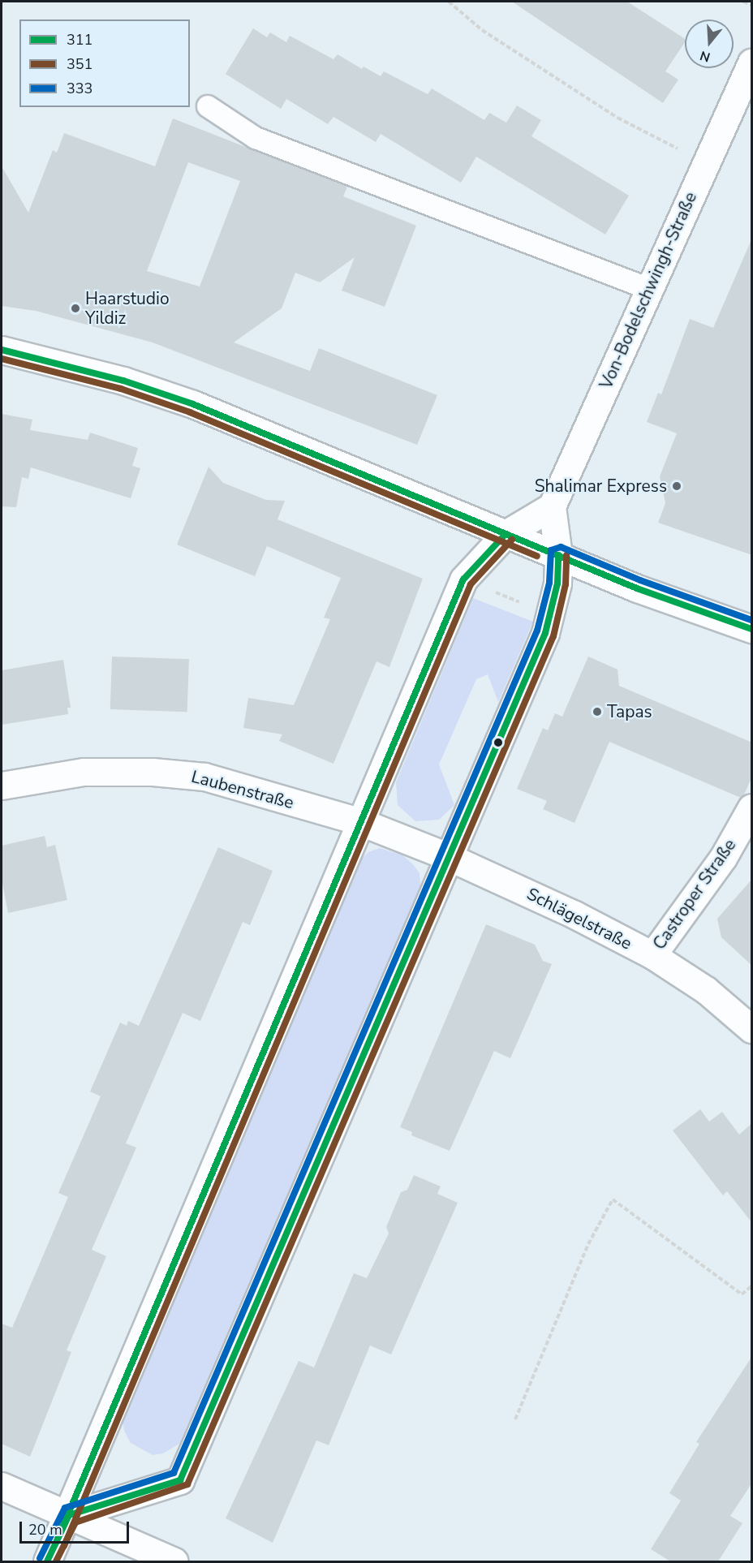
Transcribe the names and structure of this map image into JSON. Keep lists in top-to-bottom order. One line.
{"streets":{"street":["Von-Bodelschwingh-Straße","Laubenstraße","Castroper Straße","Schlägelstraße"]},"crossings":[["Laubenstraße","Schlägelstraße"],["Castroper Straße","Schlägelstraße"]],"places":["Haarstudio Yildiz","Shalimar Express","Tapas"],"lines":["transit line 311","transit line 351","transit line 333"],"legend":["311","351","333"],"scale_bar":"20 m","north":"bottom"}
